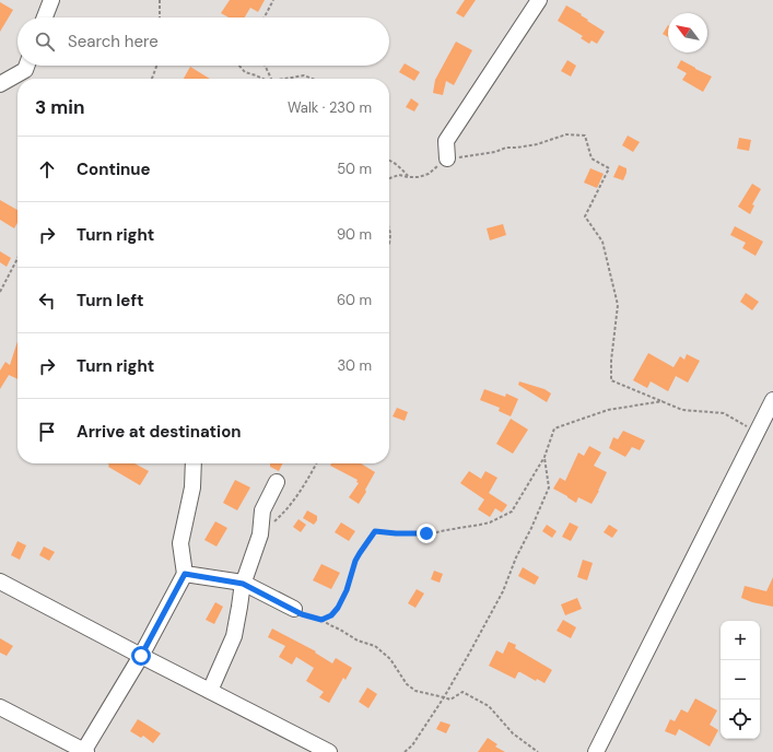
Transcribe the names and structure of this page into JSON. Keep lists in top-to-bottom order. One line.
{"north":"top left","page":{"search":"Search here","heading":["3 min","Walk · 230 m"],"list":[["Continue","50 m"],["Turn right","90 m"],["Turn left","60 m"],["Turn right","30 m"],"Arrive at destination"],"map_buttons":["+","−"]}}
